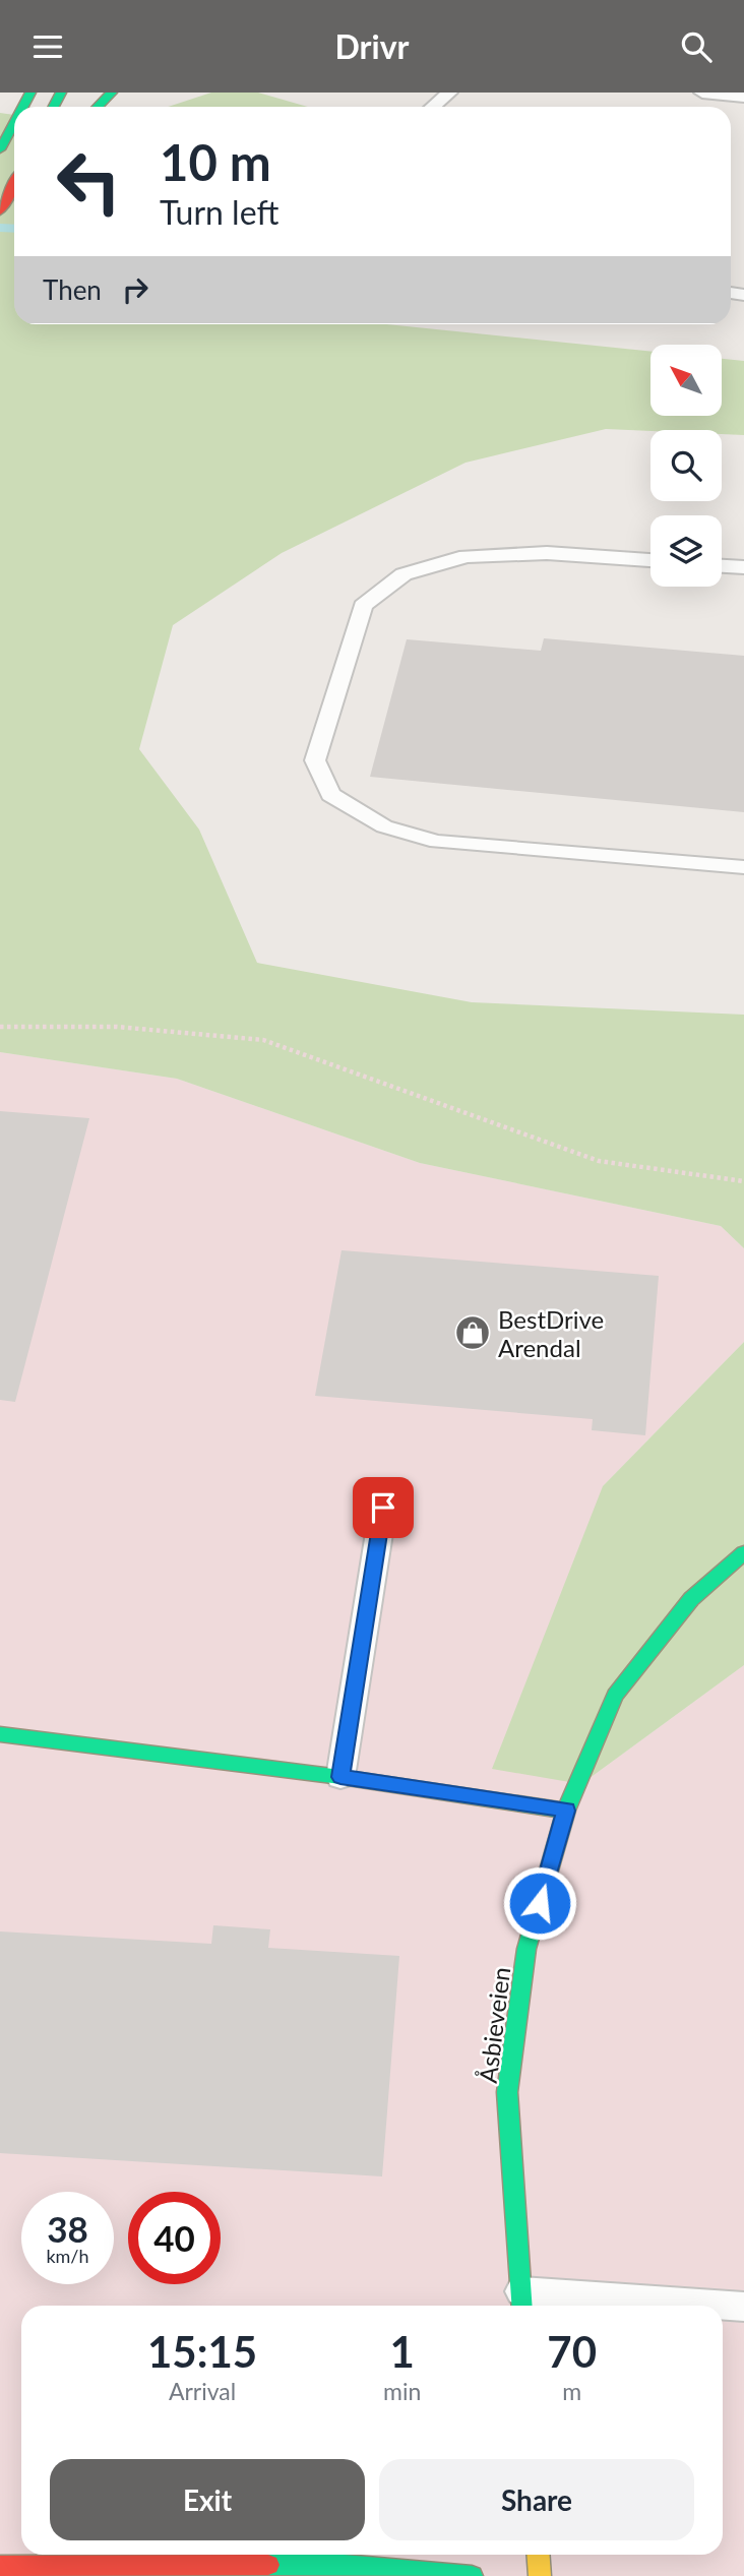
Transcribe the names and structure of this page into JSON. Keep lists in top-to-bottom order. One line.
{"streets":{"main road":["Åsbieveien"]},"places":{"shop":["BestDrive Arendal"]},"north":"top left","page":{"header":"Drivr","turn":["10 m","Turn left"],"then":"Then","speed":"38 km/h","limit":"40","eta":["15:15","Arrival","1","min","70","m"],"buttons":["Exit","Share"]}}
